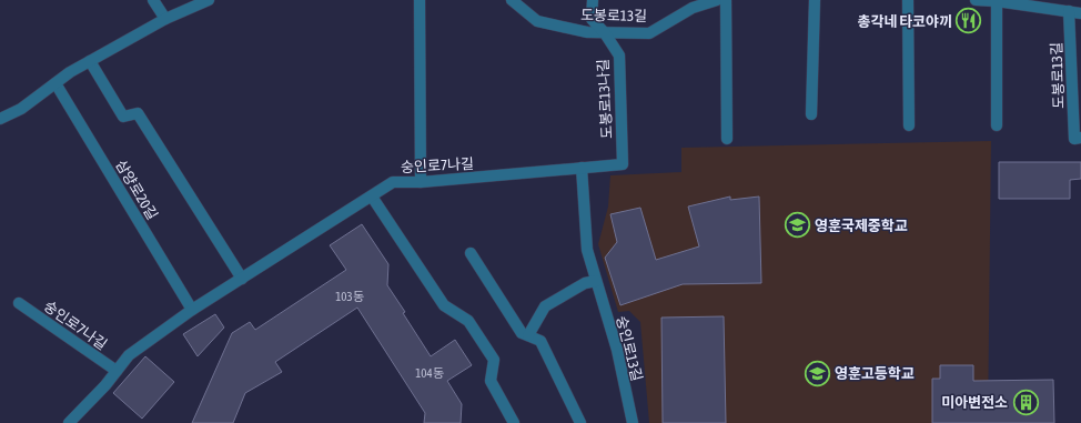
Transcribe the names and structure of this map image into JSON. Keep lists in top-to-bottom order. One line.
{"streets":{"street":["도봉로13길","도봉로13나길","숭인로7나길","삼양로20길","숭인로13길"]},"crossings":[["도봉로13길","도봉로13나길"],["도봉로13나길","숭인로7나길"],["도봉로13나길","숭인로13길"],["숭인로7나길","삼양로20길"],["숭인로7나길","숭인로13길"]],"places":{"restaurant":["총각네 타코야끼"],"school or university":["영훈국제중학교","영훈고등학교"],"building":["미아변전소"]},"house_numbers":["103동","104동"]}
